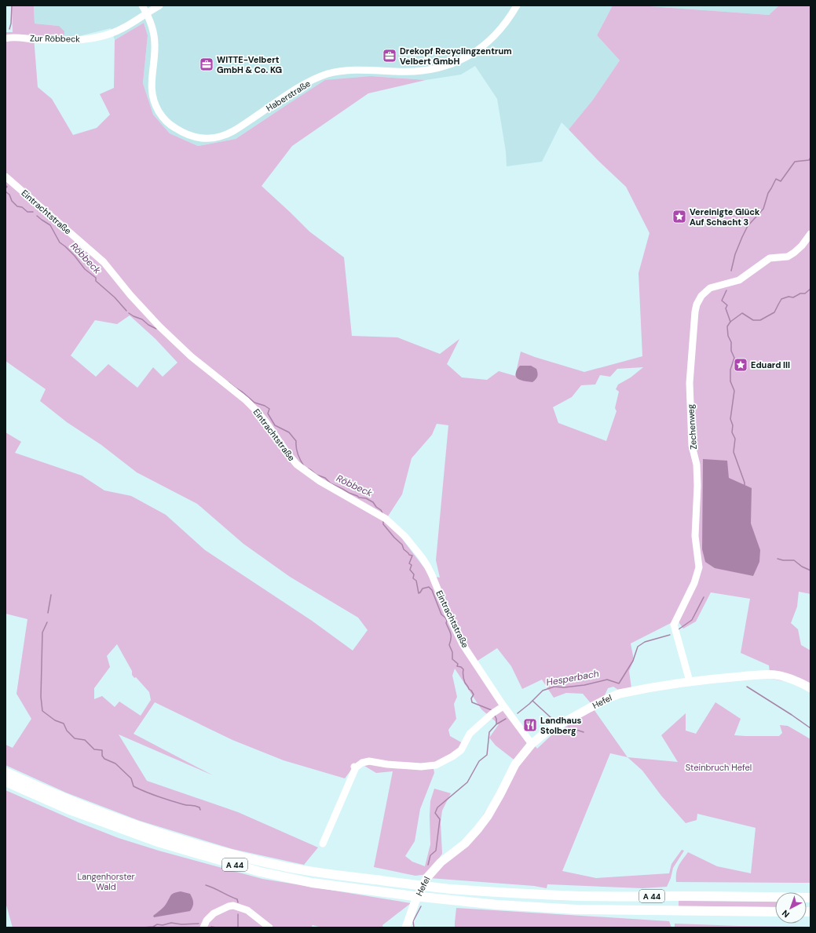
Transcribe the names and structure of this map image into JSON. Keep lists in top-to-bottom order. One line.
{"streets":{"highway":["A 44"],"main road":["Hefel"],"street":["Zur Röbbeck","Haberstraße","Eintrachtstraße","Zechenweg"]},"crossings":[["Zur Röbbeck","Haberstraße"],["Eintrachtstraße","Hefel"],["Zechenweg","Hefel"]],"water":["Röbbeck","Hesperbach"],"parks":["Steinbruch Hefel","Langenhorster Wald"],"places":{"office":["Drekopf Recyclingzentrum Velbert GmbH","WITTE-Velbert GmbH & Co. KG"],"place":["Vereinigte Glück Auf Schacht 3","Eduard III"],"restaurant":["Landhaus Stolberg"]},"north":"bottom left"}
